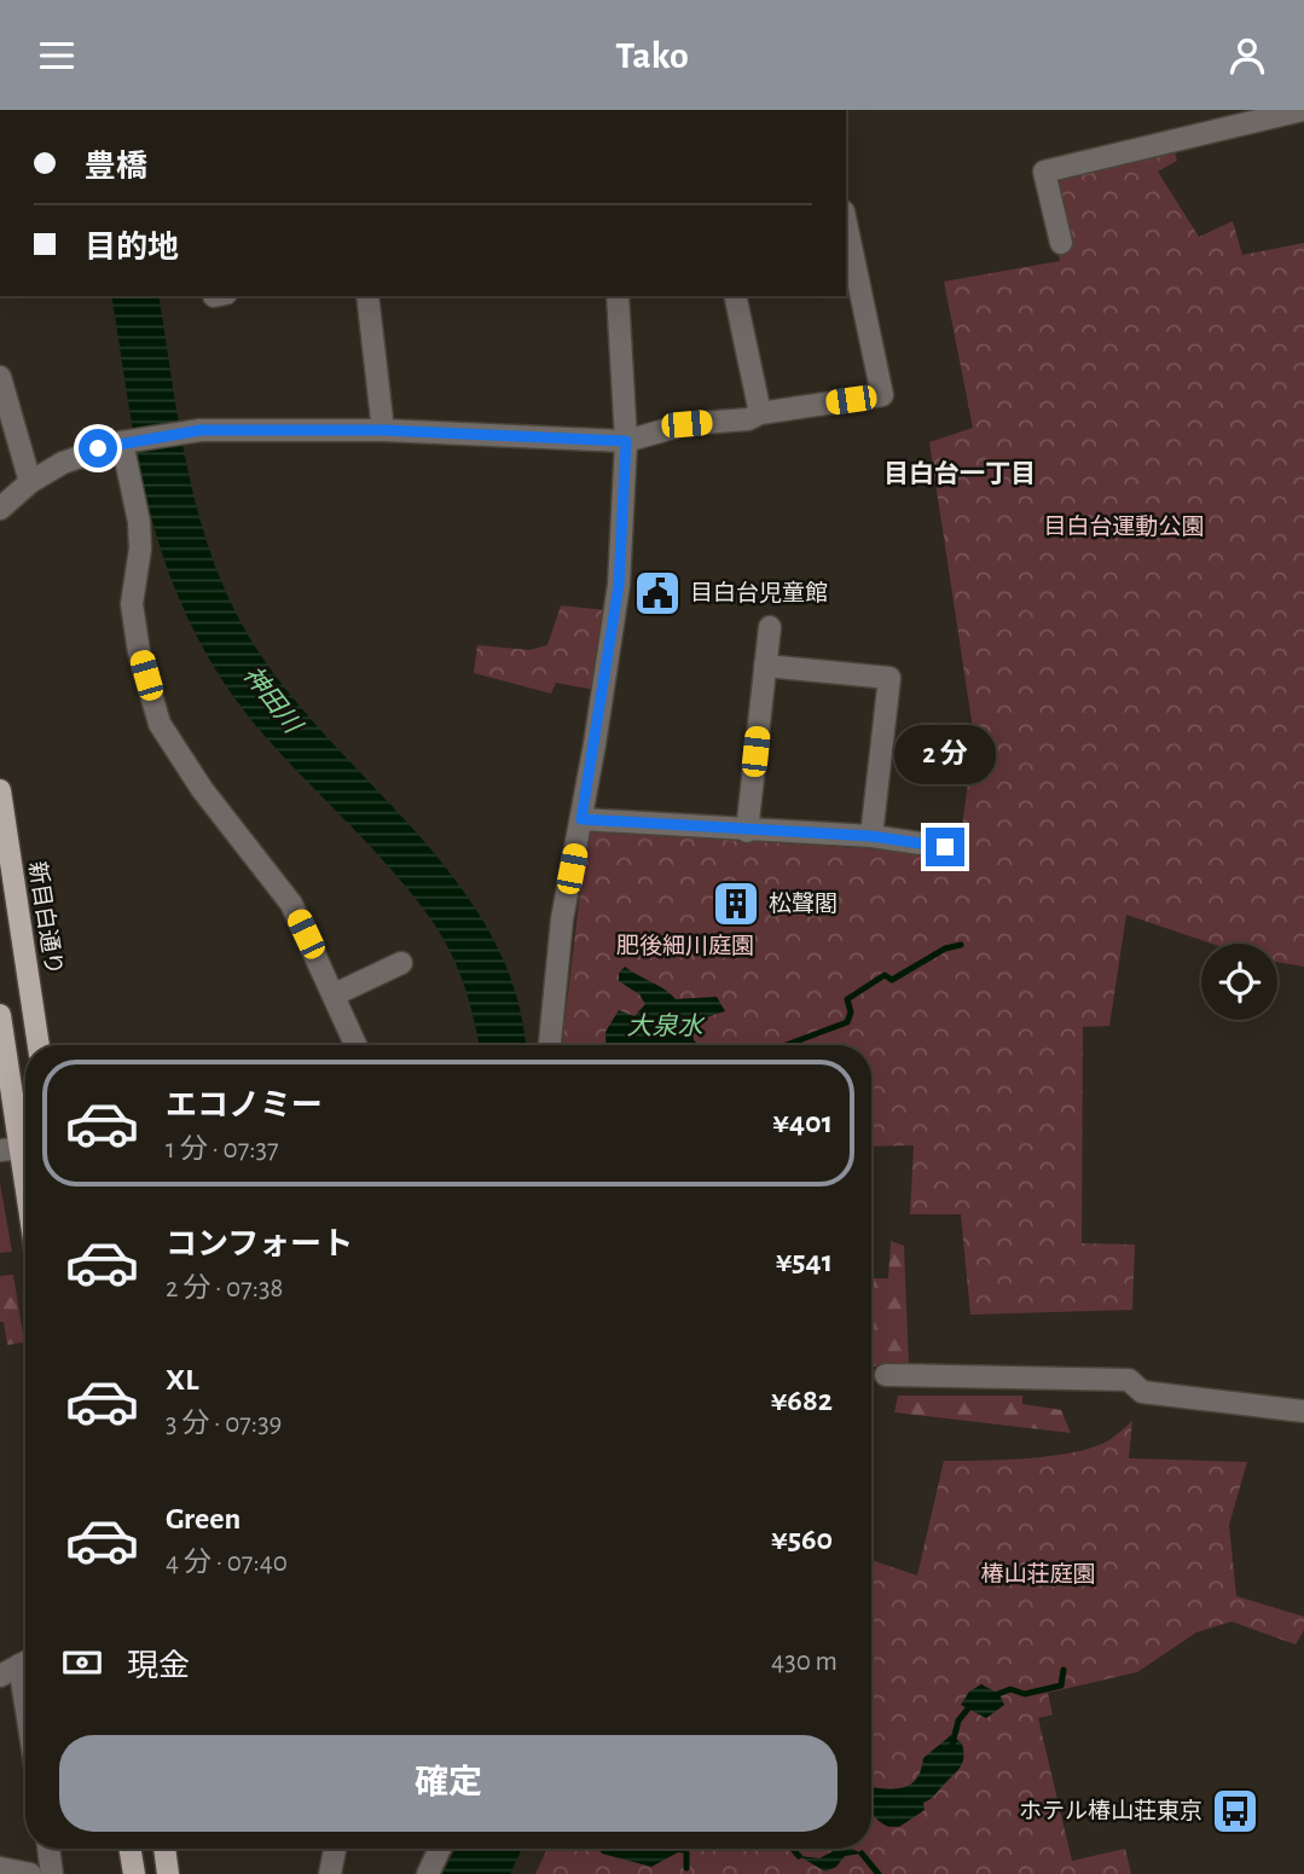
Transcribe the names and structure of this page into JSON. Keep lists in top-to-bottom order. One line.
{"streets":{"main road":["新目白通り"]},"districts":["目白台一丁目"],"water":["神田川","大泉水"],"parks":["目白台運動公園","肥後細川庭園","椿山荘庭園"],"places":{"public building":["目白台児童館"],"building":["松聲閣"],"bus stop":["ホテル椿山荘東京"]},"page":{"header":"Tako","banner":["豊橋","目的地"],"bubble":"2 分","list":[{"name":"エコノミー","note":"1 分 · 07:37","value":"¥401"},{"name":"コンフォート","note":"2 分 · 07:38","value":"¥541"},{"name":"XL","note":"3 分 · 07:39","value":"¥682"},{"name":"Green","note":"4 分 · 07:40","value":"¥560"}],"pay":["現金","430 m"],"buttons":"確定"}}
